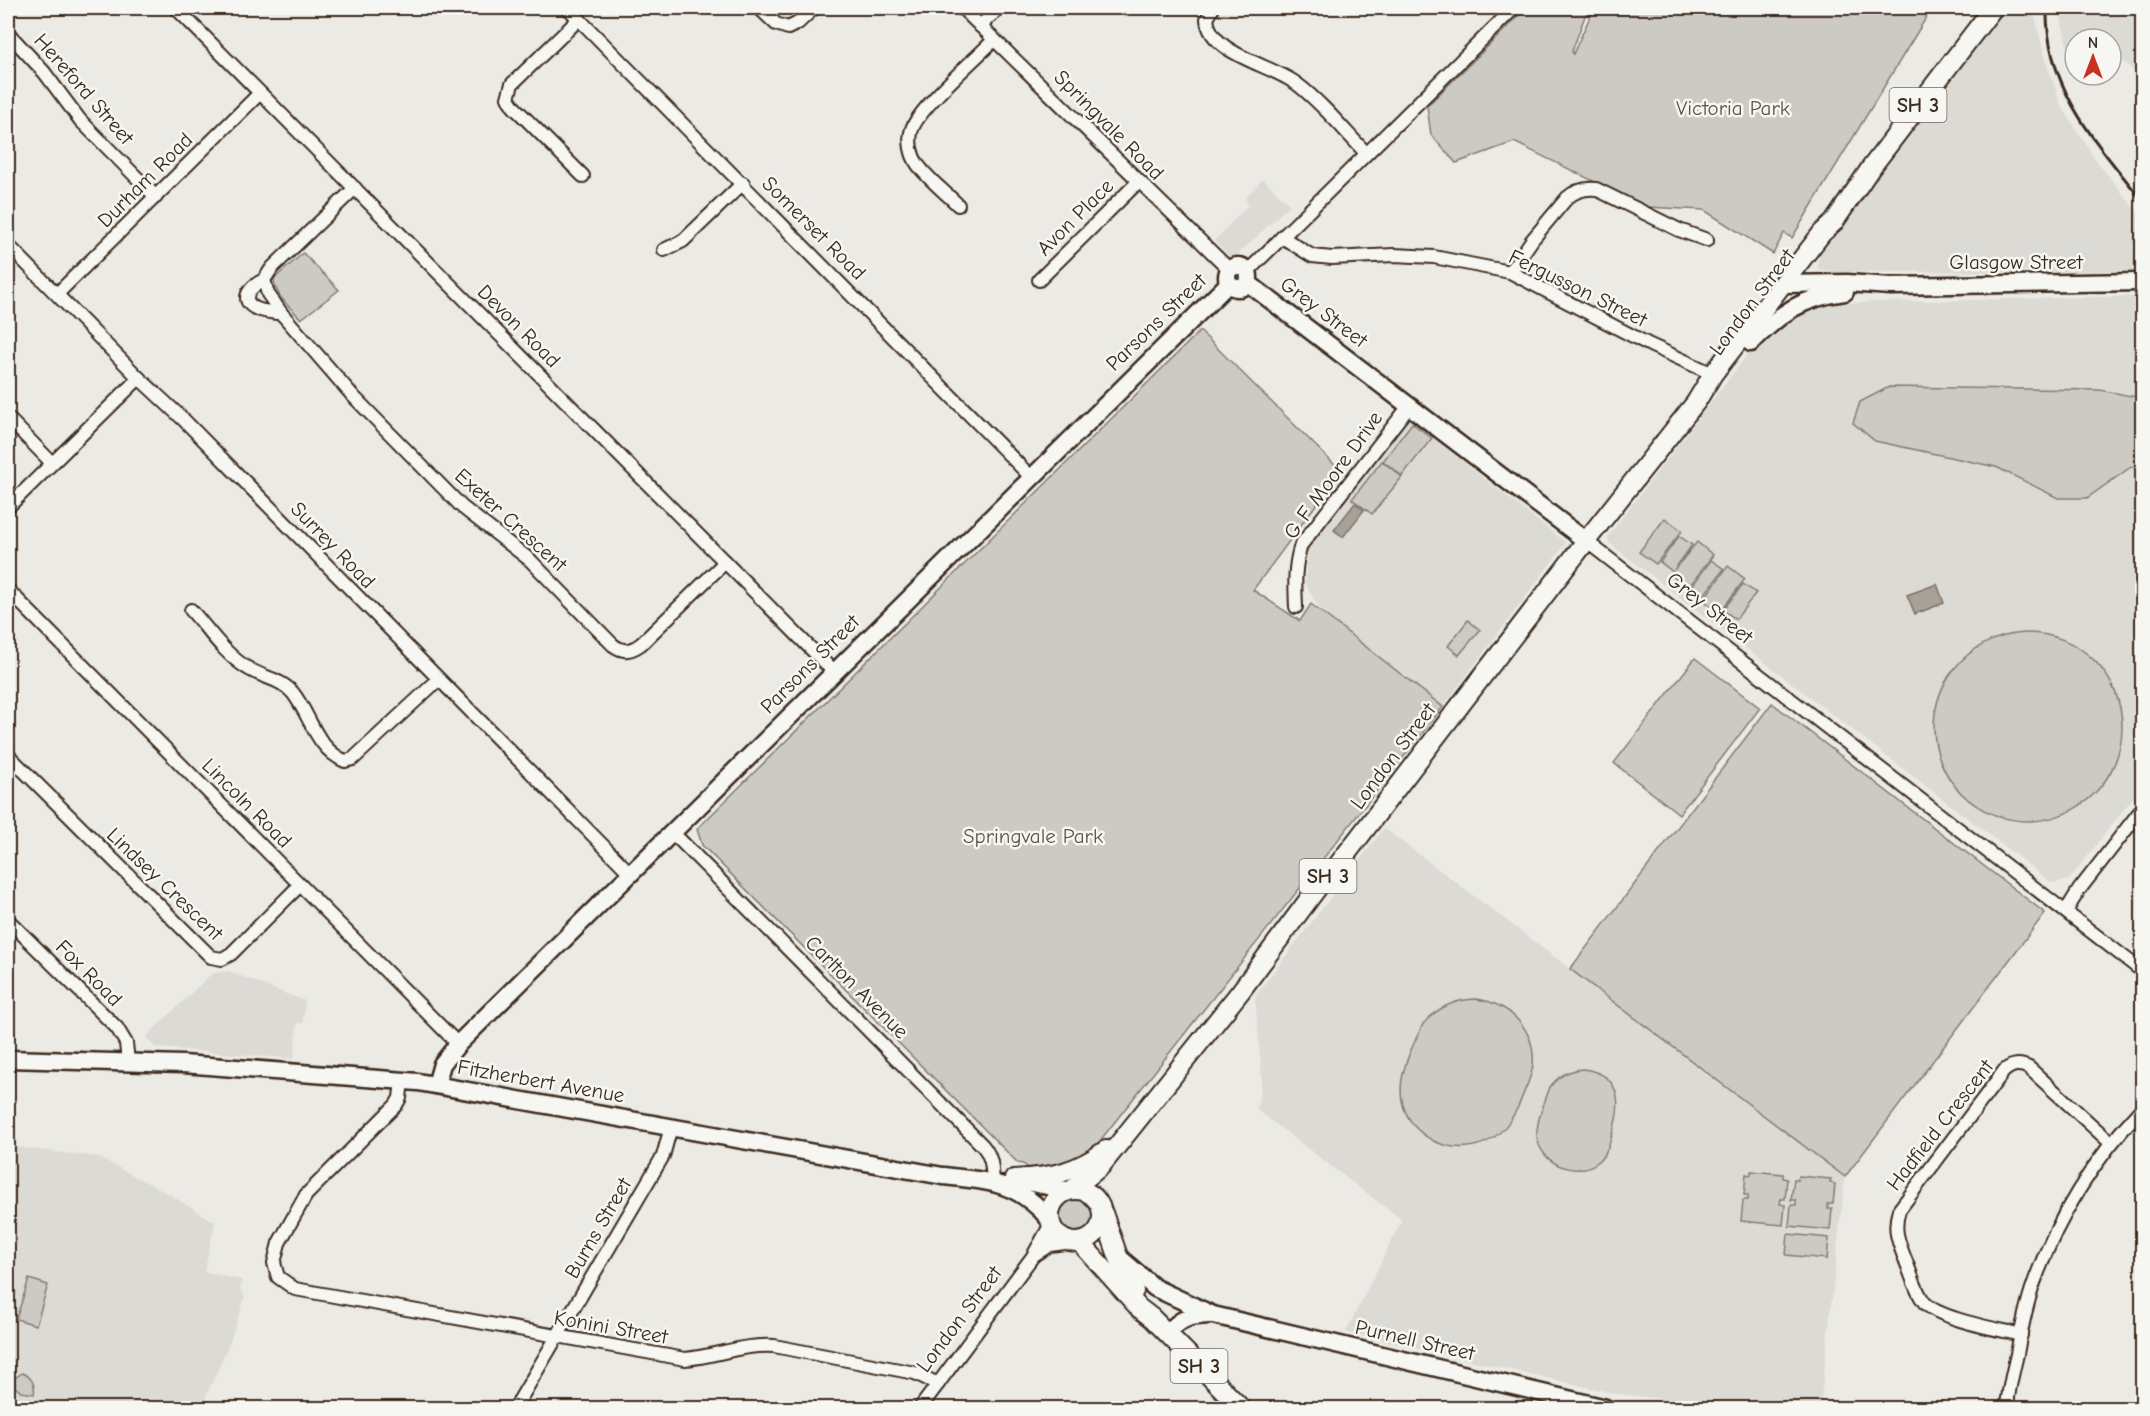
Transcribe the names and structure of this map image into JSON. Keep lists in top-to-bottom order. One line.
{"streets":{"highway":["SH 3","London Street"],"main road":["Glasgow Street","Grey Street","Parsons Street","Fitzherbert Avenue","Purnell Street"],"street":["Hereford Street","Springvale Road","Durham Road","Avon Place","Somerset Road","Fergusson Street","Devon Road","G F Moore Drive","Exeter Crescent","Surrey Road","Lincoln Road","Lindsey Crescent","Fox Road","Carlton Avenue","Hadfield Crescent","Burns Street","Konini Street"]},"crossings":[["Hereford Street","Durham Road"],["SH 3","London Street"],["SH 3","Fitzherbert Avenue"],["SH 3","Purnell Street"],["Springvale Road","Avon Place"],["Springvale Road","Parsons Street"],["Durham Road","Devon Road"],["Durham Road","Surrey Road"],["Somerset Road","Parsons Street"],["Glasgow Street","London Street"],["Fergusson Street","London Street"],["London Street","Grey Street"],["London Street","Fitzherbert Avenue"],["London Street","Konini Street"],["Grey Street","G F Moore Drive"],["Parsons Street","Devon Road"],["Parsons Street","Surrey Road"],["Parsons Street","Lincoln Road"],["Parsons Street","Carlton Avenue"],["Parsons Street","Fitzherbert Avenue"],["Devon Road","Exeter Crescent"],["Lincoln Road","Lindsey Crescent"],["Fox Road","Fitzherbert Avenue"],["Carlton Avenue","Fitzherbert Avenue"],["Fitzherbert Avenue","Burns Street"],["Fitzherbert Avenue","Konini Street"],["Burns Street","Konini Street"]],"parks":["Victoria Park","Springvale Park"],"north":"top"}
